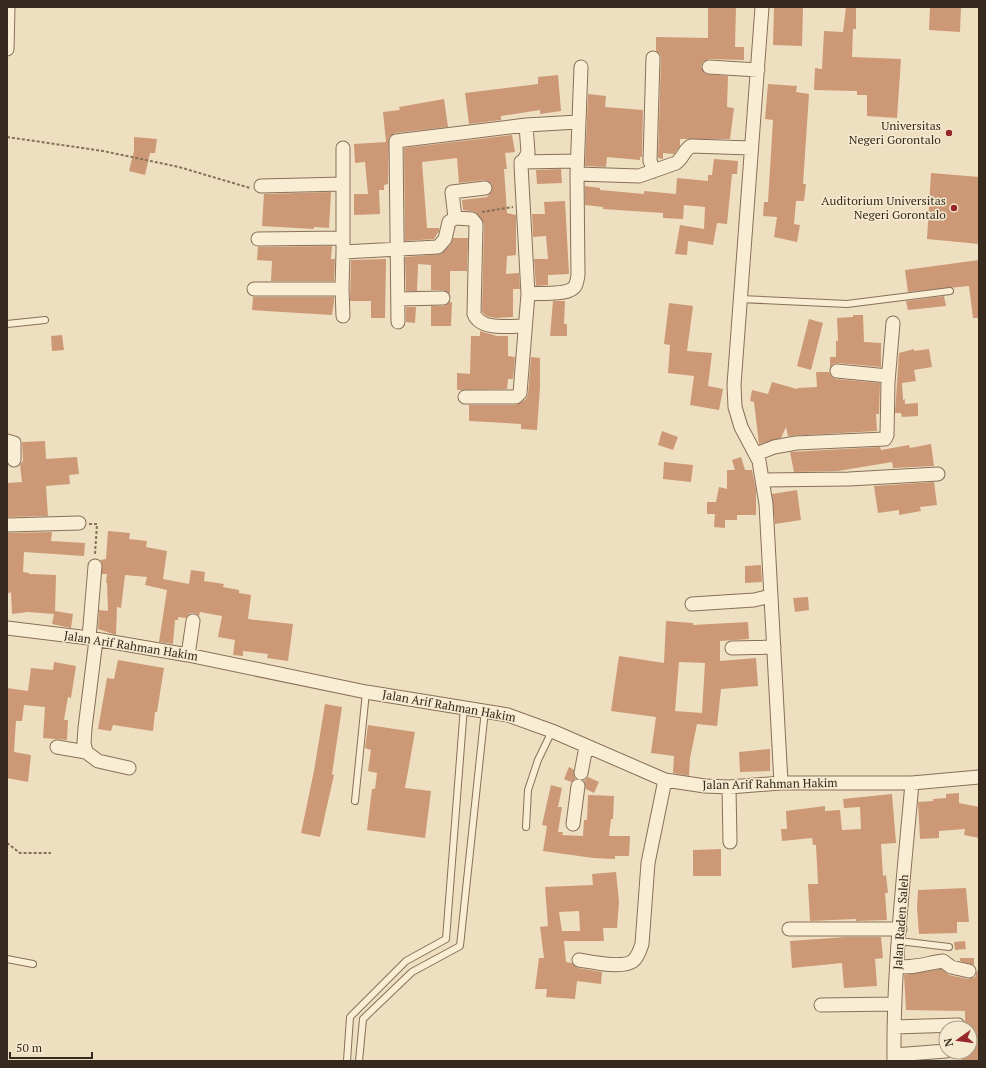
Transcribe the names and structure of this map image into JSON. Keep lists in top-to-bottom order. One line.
{"streets":{"street":["Jalan Arif Rahman Hakim","Jalan Raden Saleh"]},"crossings":[["Jalan Arif Rahman Hakim","Jalan Raden Saleh"]],"places":["Universitas Negeri Gorontalo","Auditorium Universitas Negeri Gorontalo"],"scale_bar":"50 m","north":"left"}
